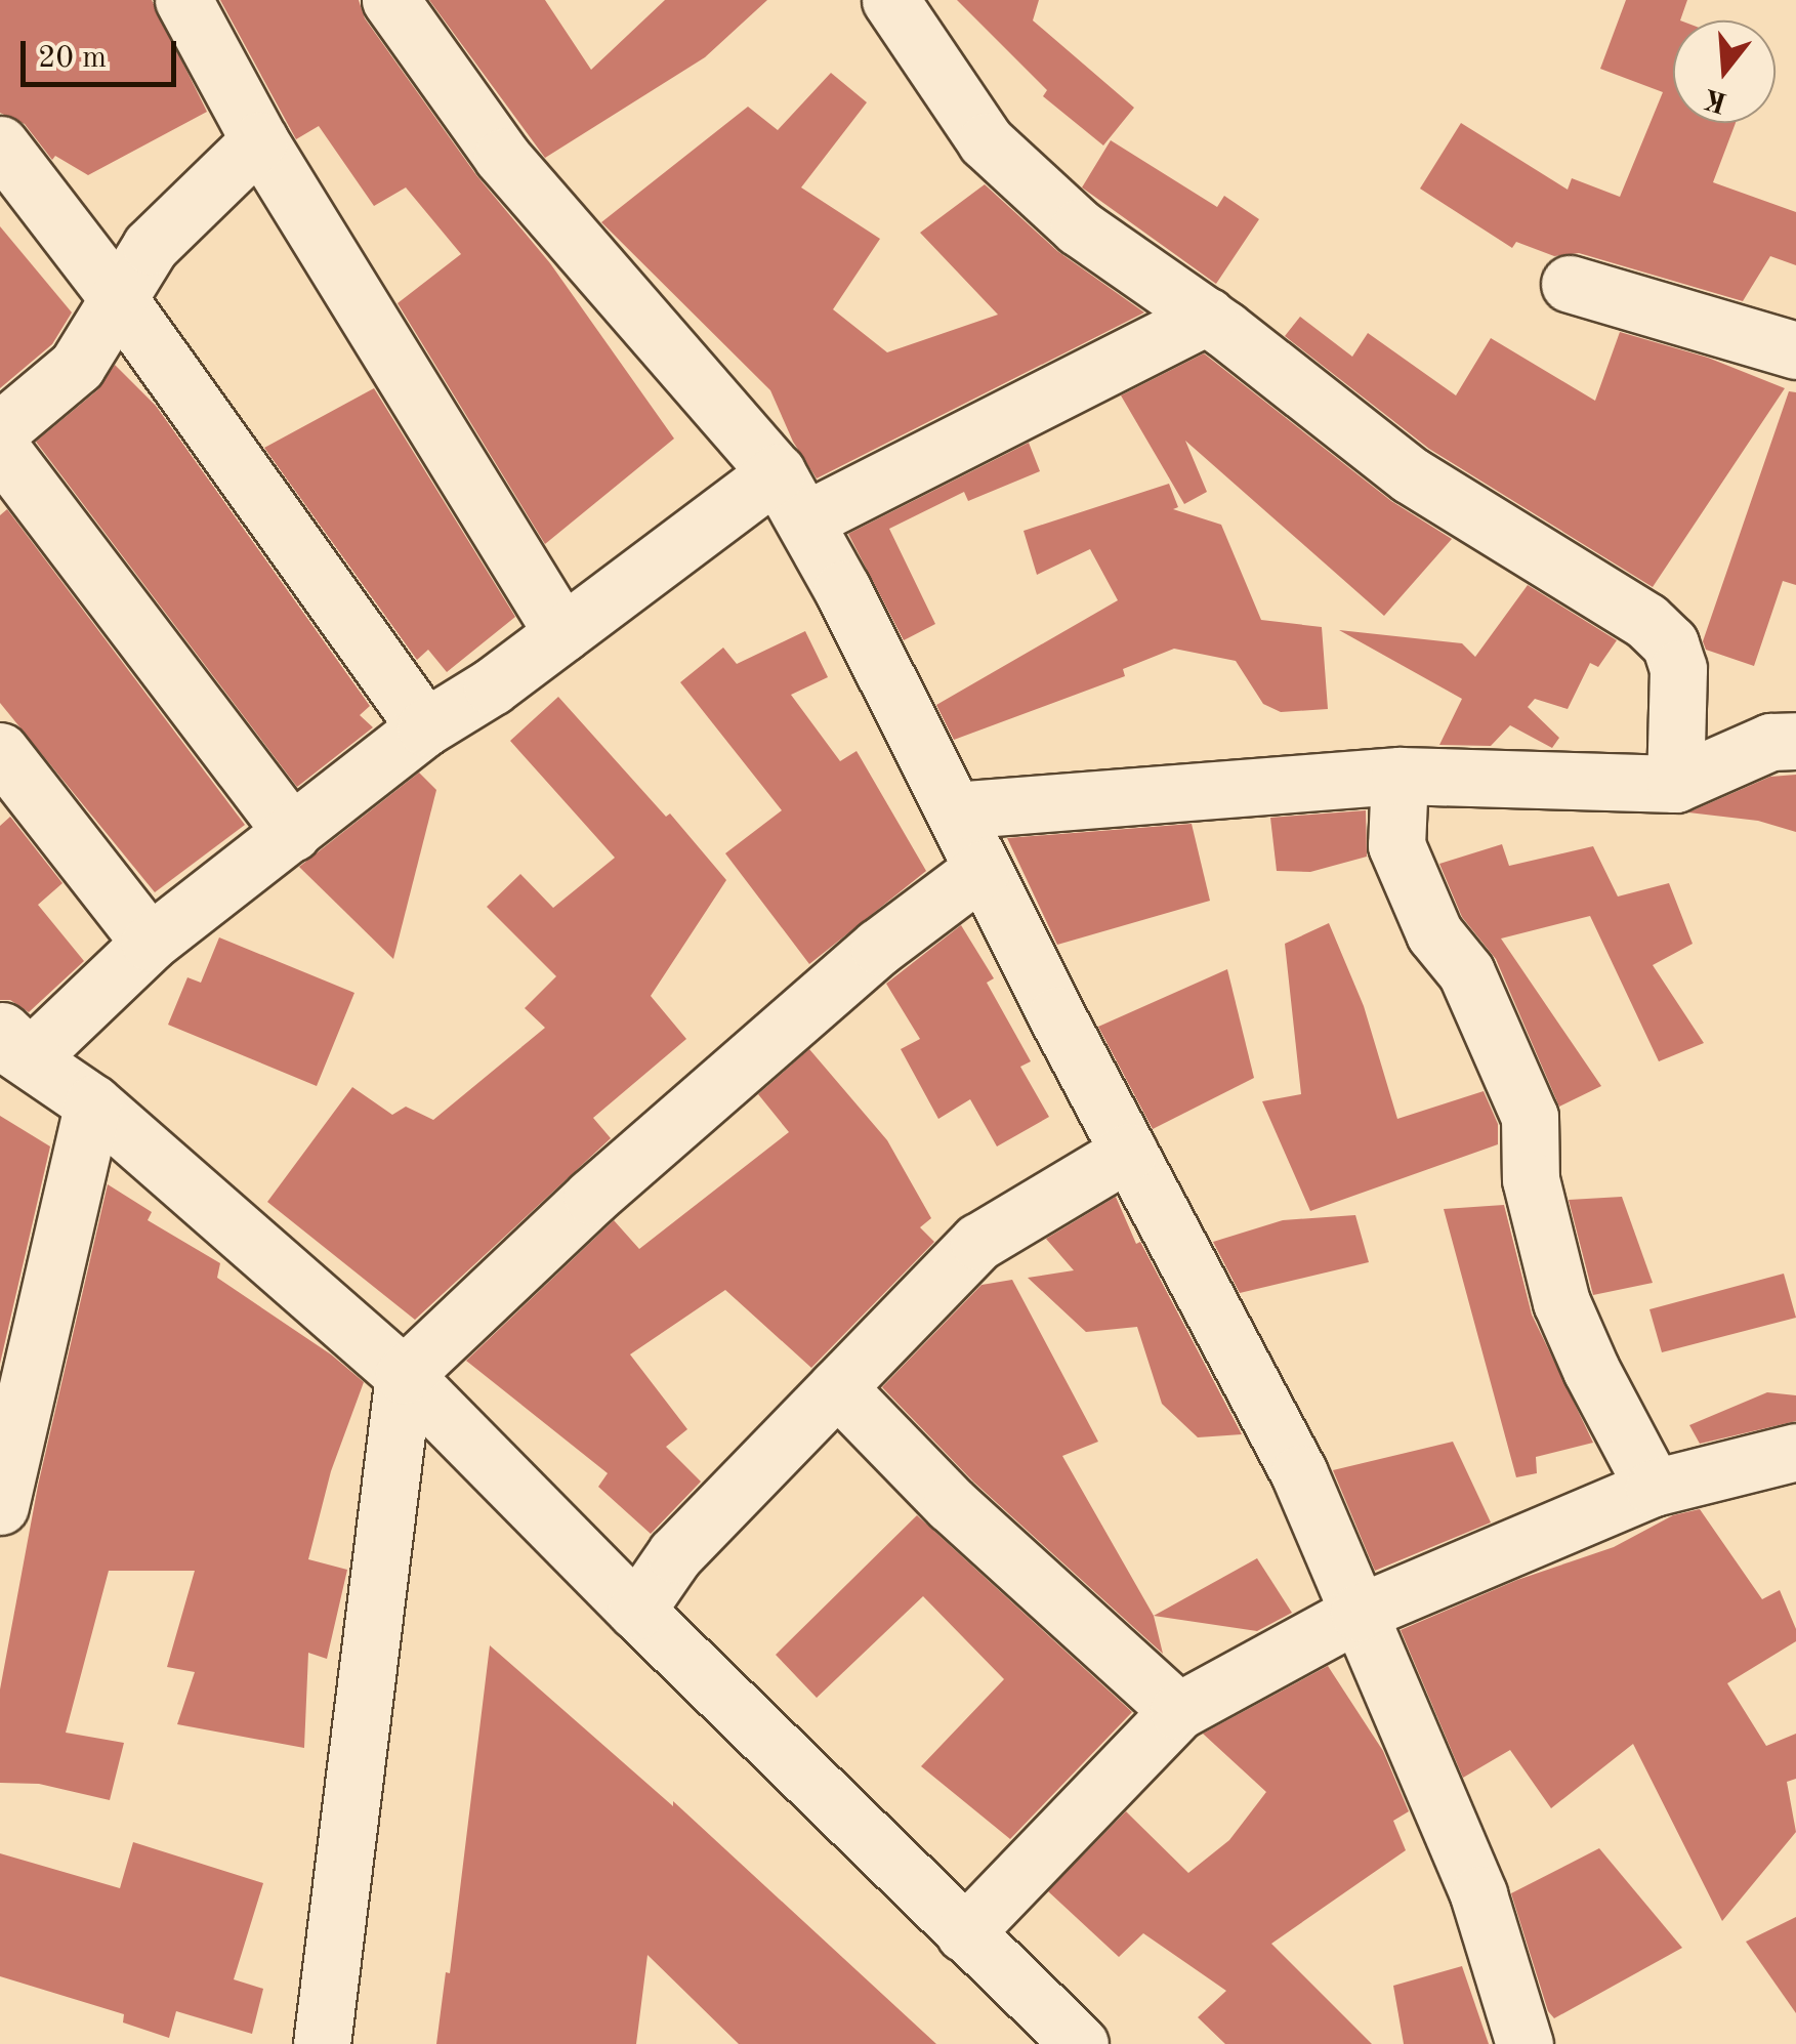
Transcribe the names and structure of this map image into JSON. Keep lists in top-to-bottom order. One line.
{"scale_bar":"20 m","north":"bottom"}
